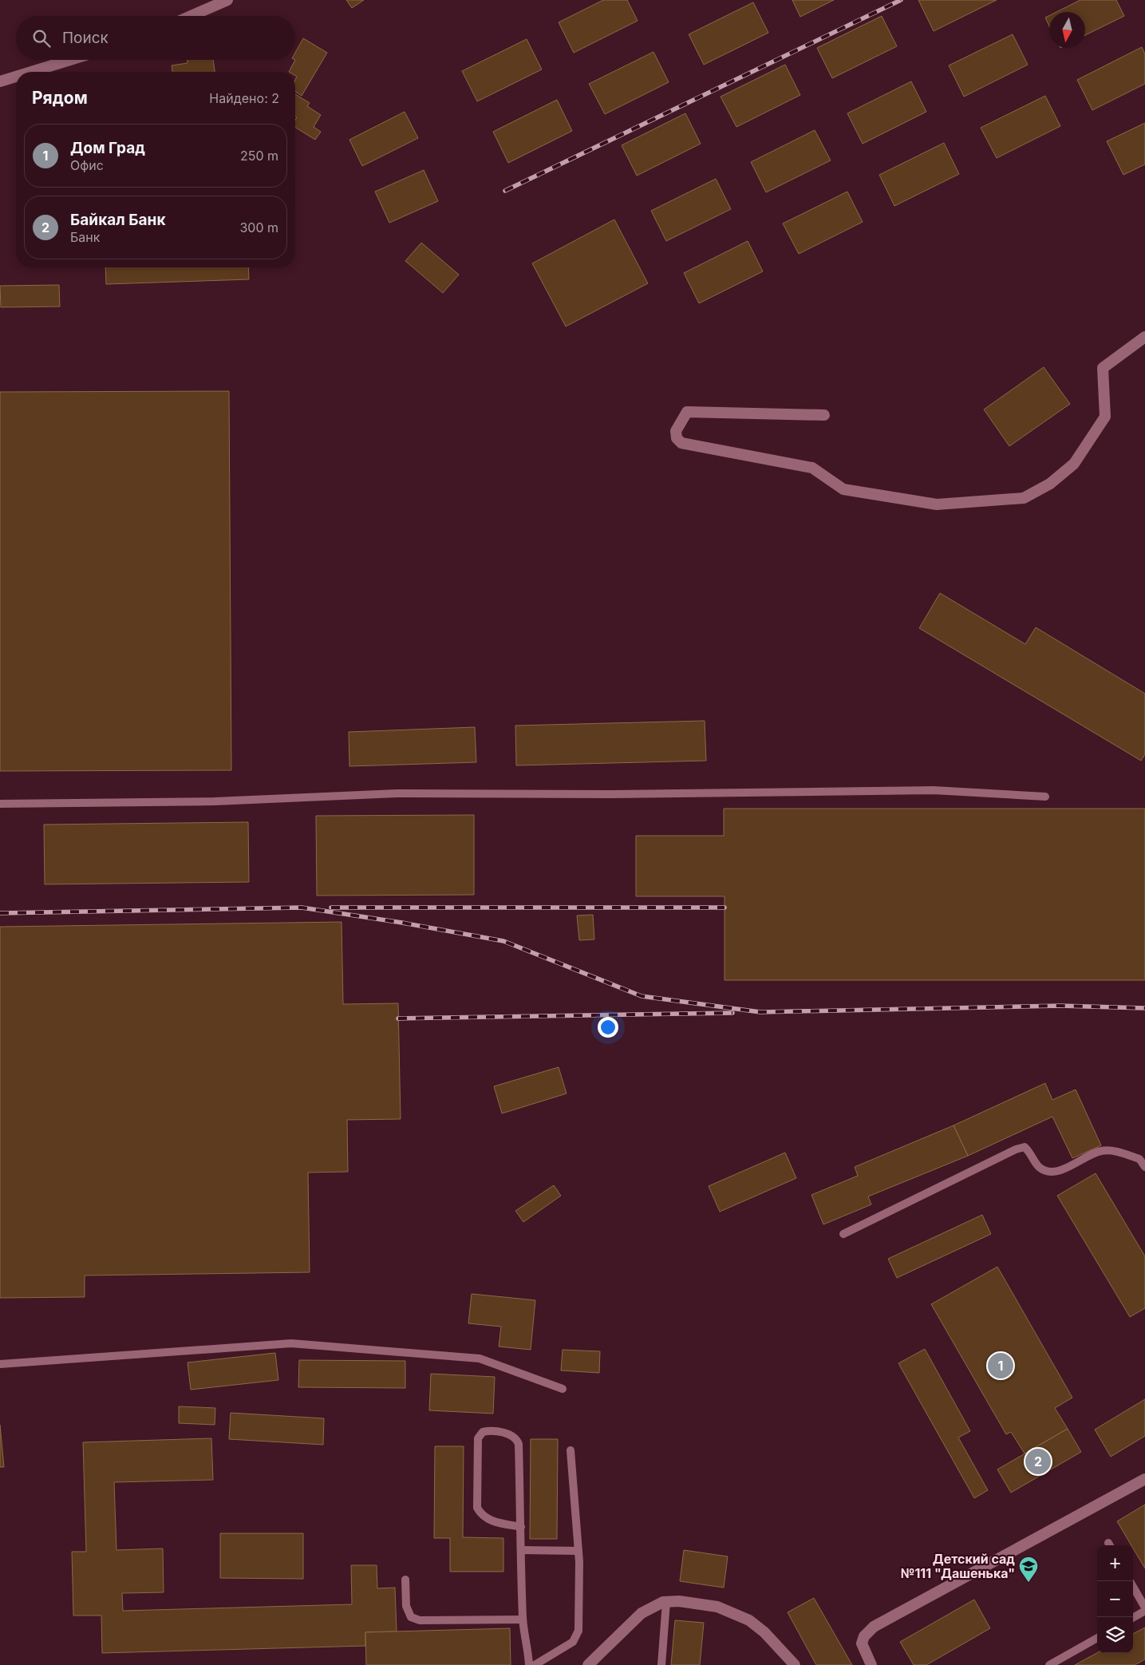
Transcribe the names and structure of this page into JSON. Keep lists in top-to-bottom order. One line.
{"places":{"school or university":["Детский сад №111 \"Дашенька\""]},"north":"bottom","page":{"search":"Поиск","heading":["Рядом","Найдено: 2"],"list":[{"mark":"1","name":"Дом Град","note":"Офис","value":"250 m"},{"mark":"2","name":"Байкал Банк","note":"Банк","value":"300 m"}],"pins":["1","2"],"map_buttons":["+","−"]}}
